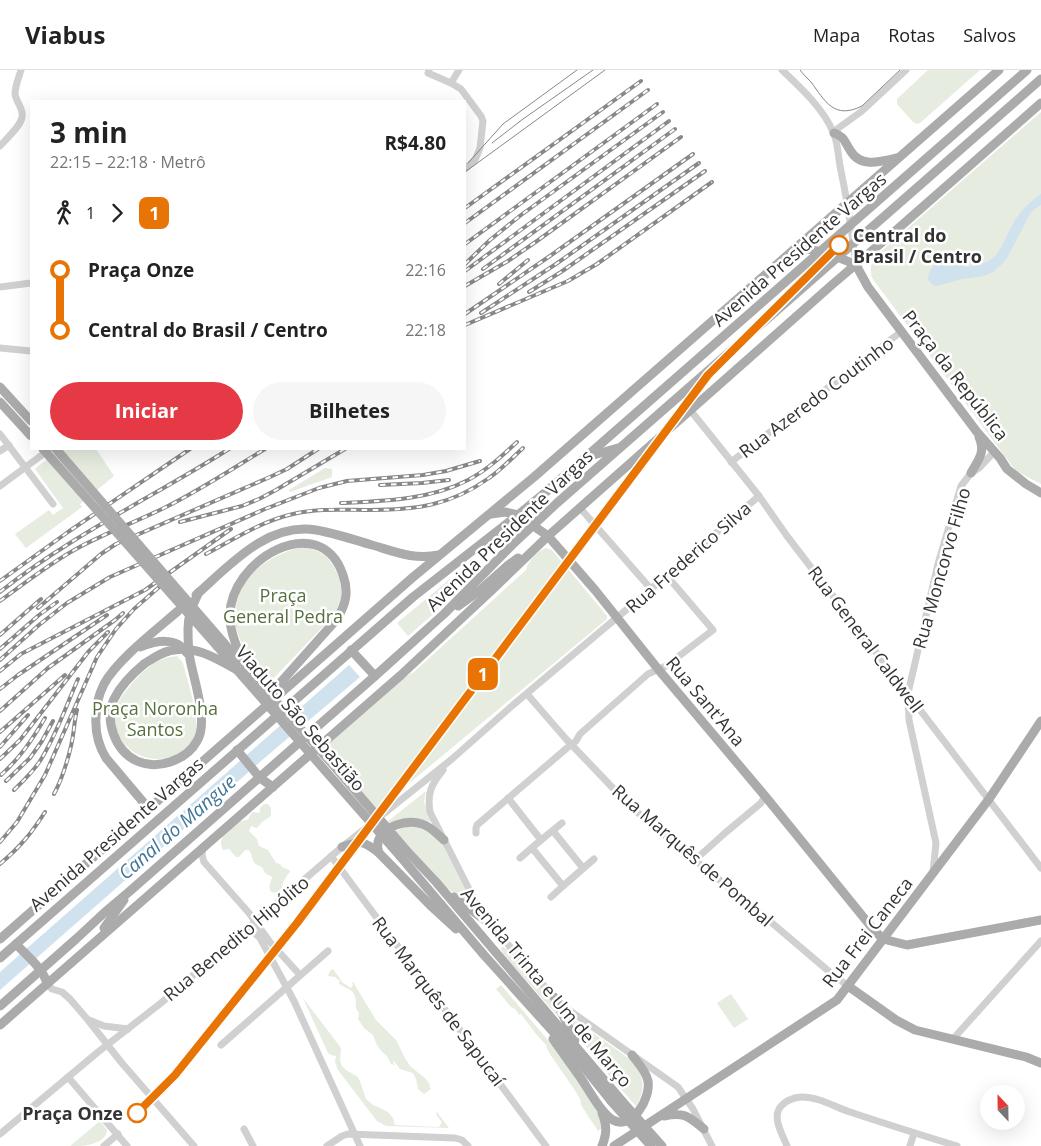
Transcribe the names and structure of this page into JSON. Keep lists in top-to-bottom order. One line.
{"streets":{"main road":["Avenida Presidente Vargas","Praça da República","Rua Sant'Ana","Viaduto São Sebastião","Rua Frei Caneca","Avenida Trinta e Um de Março"],"street":["Rua Azeredo Coutinho","Rua Frederico Silva","Rua Moncorvo Filho","Rua General Caldwell","Rua Marquês de Pombal","Rua Benedito Hipólito","Rua Marquês de Sapucaí"]},"crossings":[["Avenida Presidente Vargas","Praça da República"],["Avenida Presidente Vargas","Rua General Caldwell"],["Avenida Presidente Vargas","Rua Sant'Ana"],["Praça da República","Rua Azeredo Coutinho"],["Praça da República","Rua Moncorvo Filho"],["Rua Azeredo Coutinho","Rua General Caldwell"],["Rua Frederico Silva","Rua General Caldwell"],["Rua Frederico Silva","Rua Sant'Ana"],["Rua Frederico Silva","Rua Benedito Hipólito"],["Rua Moncorvo Filho","Rua General Caldwell"],["Rua Moncorvo Filho","Rua Frei Caneca"],["Rua General Caldwell","Rua Frei Caneca"],["Rua Sant'Ana","Rua Frei Caneca"],["Rua Sant'Ana","Rua Benedito Hipólito"],["Viaduto São Sebastião","Avenida Trinta e Um de Março"],["Rua Marquês de Pombal","Rua Frei Caneca"],["Rua Marquês de Pombal","Rua Benedito Hipólito"],["Rua Frei Caneca","Avenida Trinta e Um de Março"],["Rua Benedito Hipólito","Avenida Trinta e Um de Março"],["Rua Benedito Hipólito","Rua Marquês de Sapucaí"]],"water":["Canal do Mangue"],"parks":["Praça General Pedra","Praça Noronha Santos"],"places":["Central do Brasil / Centro","Praça Onze"],"lines":["metro line 1"],"north":"top","page":{"header":"Viabus","nav":["Mapa","Rotas","Salvos"],"on_map":"1","heading":["3 min","22:15 – 22:18 · Metrô","R$4.80"],"legs":["1","1"],"list":[{"name":"Praça Onze","value":"22:16"},{"name":"Central do Brasil / Centro","value":"22:18"}],"buttons":["Iniciar","Bilhetes"]}}
